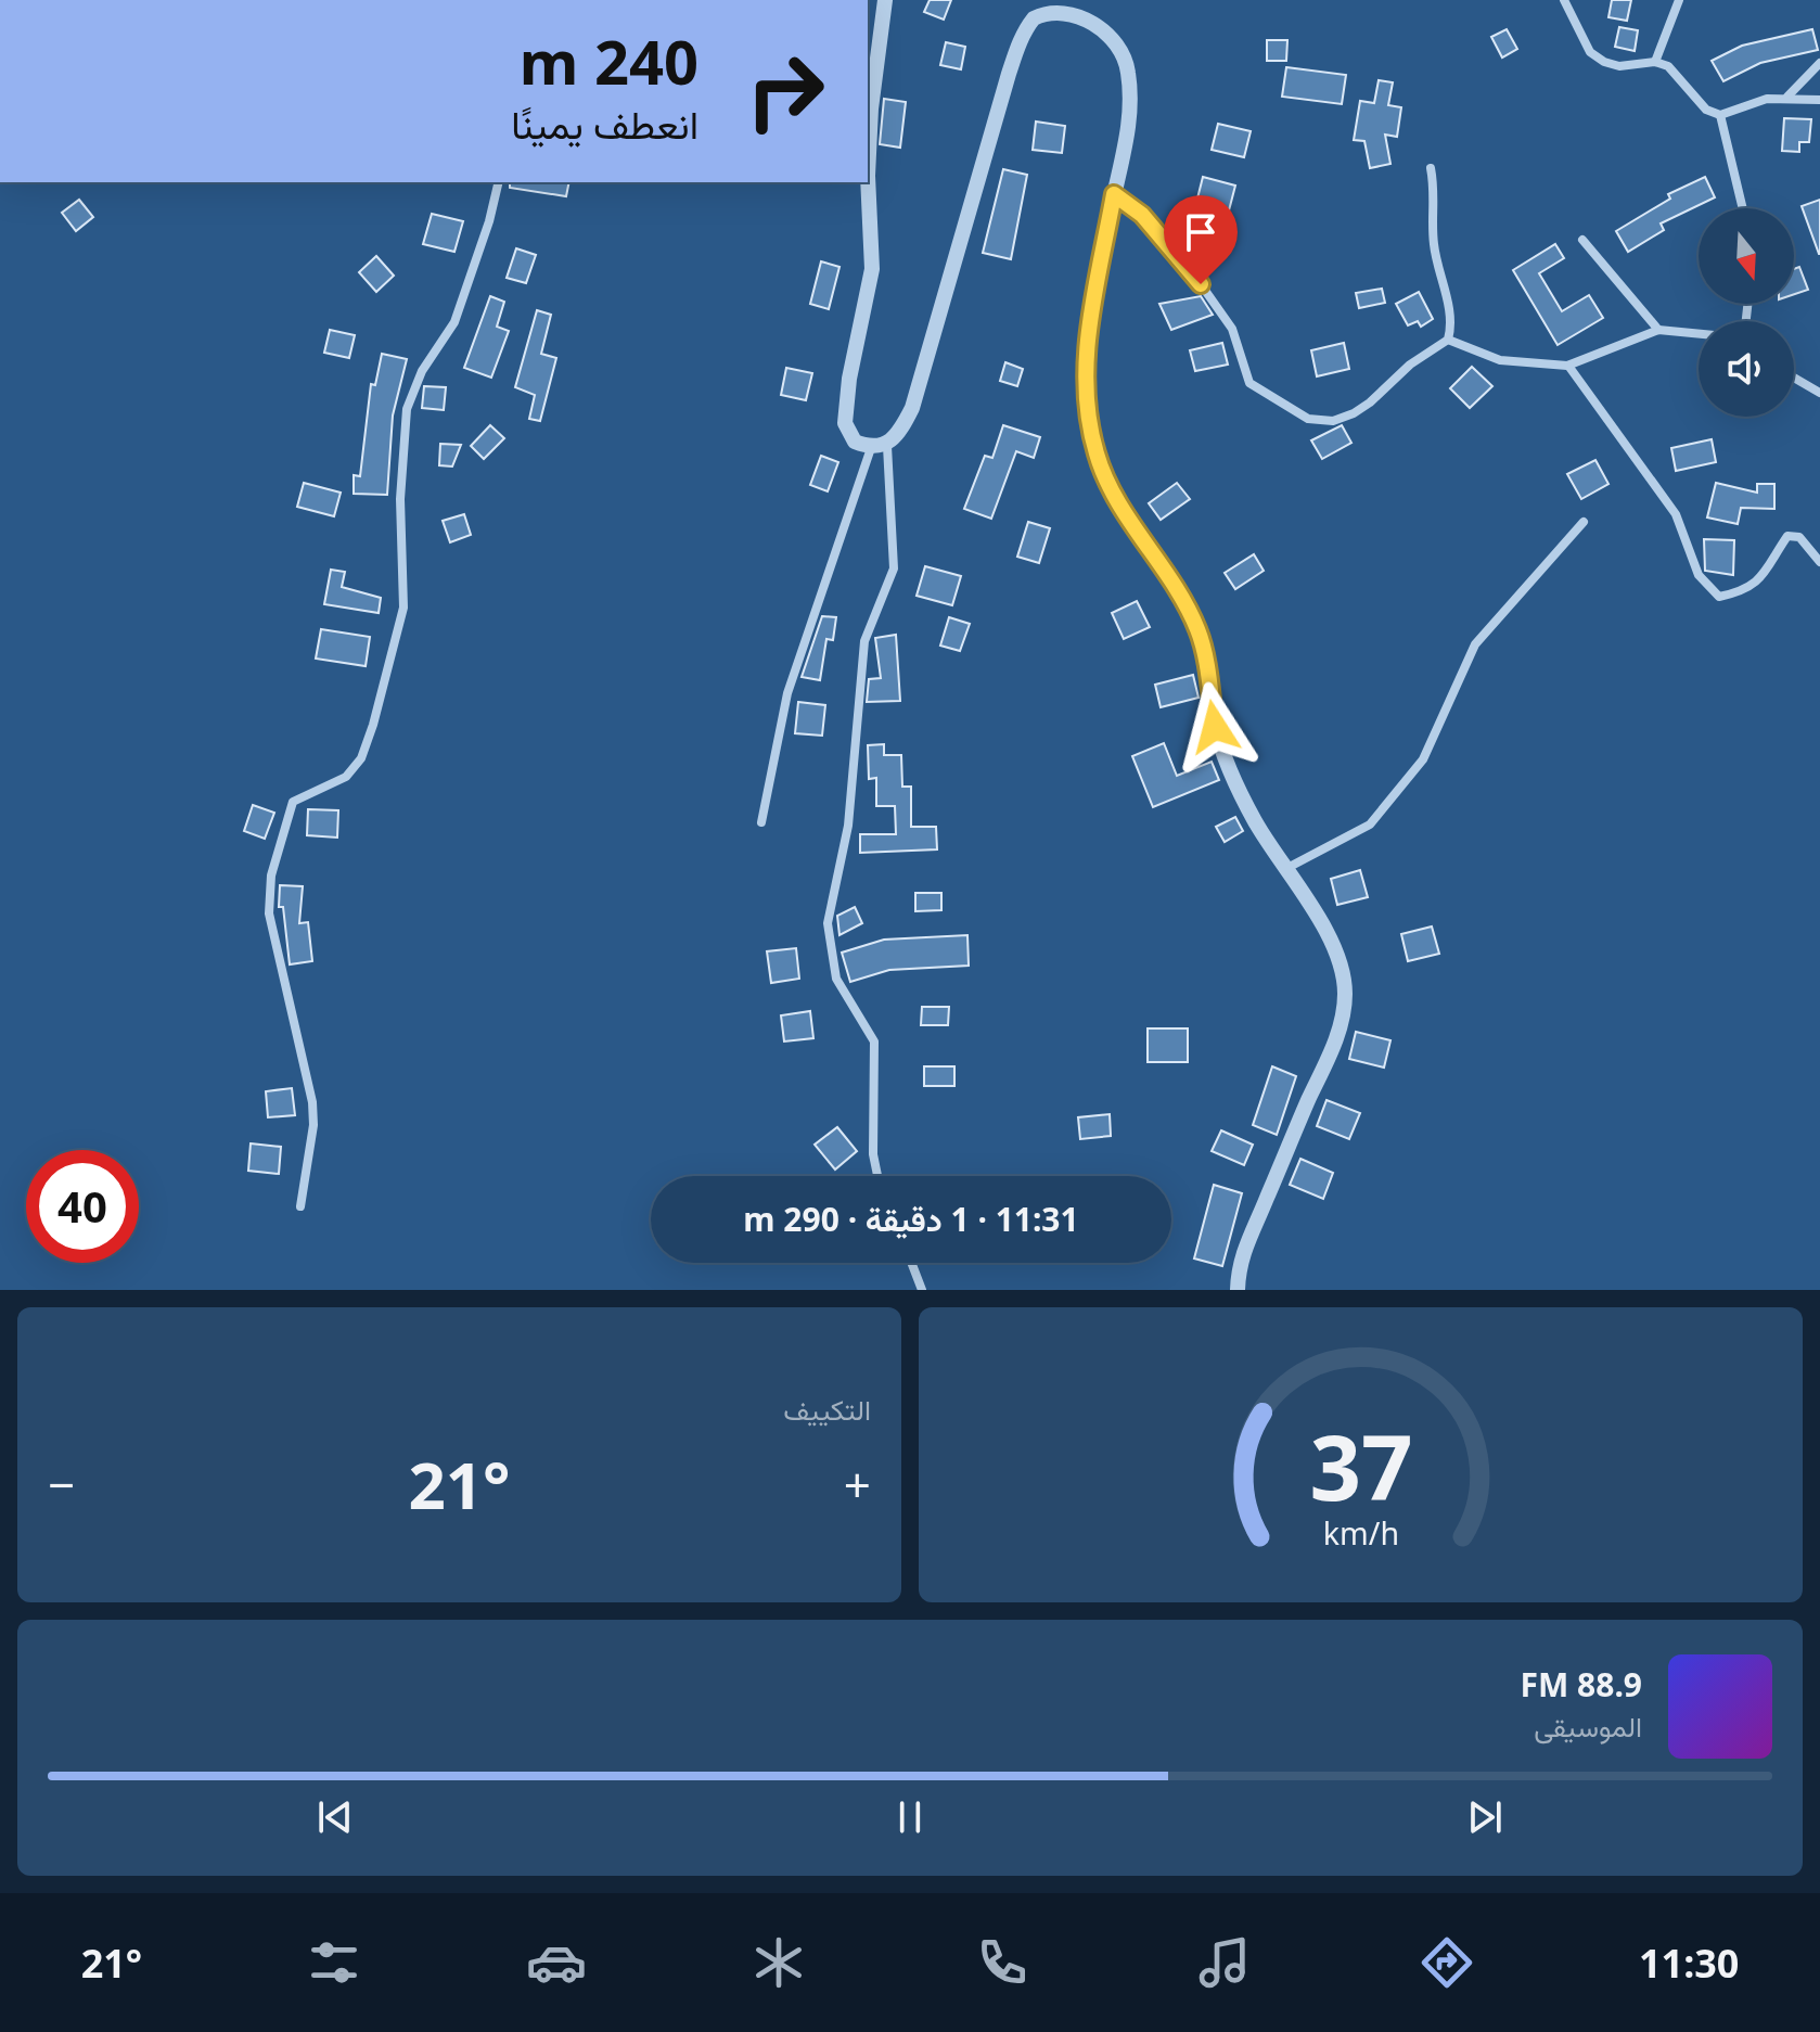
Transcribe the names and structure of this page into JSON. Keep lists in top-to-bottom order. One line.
{"north":"bottom","page":{"turn":["240 m","انعطف يمينًا"],"limit":"40","trip":"11:31 · 1 دقيقة · 290 m","tile":"التكييف","heat":["−","21°","+"],"song":["88.9 FM","الموسيقى"],"tabs":["11:30","21°"],"gauge":["37","km/h"]}}
